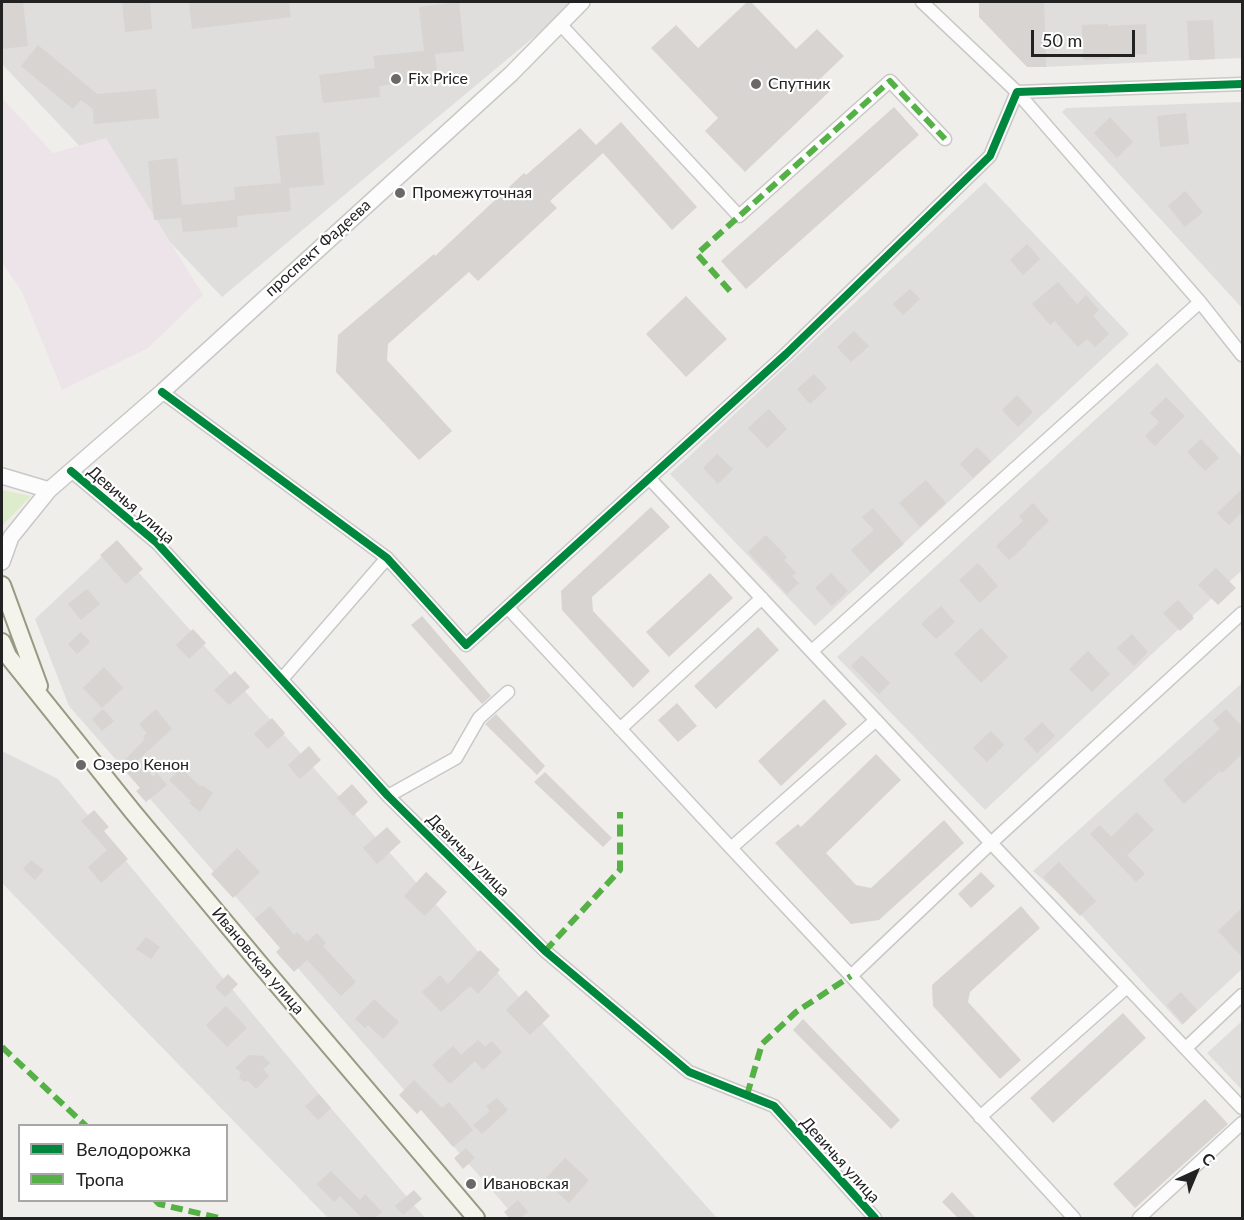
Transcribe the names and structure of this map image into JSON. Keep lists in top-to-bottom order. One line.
{"streets":{"main road":["Ивановская улица"],"street":["проспект Фадеева","Девичья улица"]},"crossings":[["проспект Фадеева","Девичья улица"]],"places":["Fix Price","Спутник","Промежуточная","Озеро Кенон","Ивановская"],"legend":["Велодорожка","Тропа"],"scale_bar":"50 m","north":"top right"}
